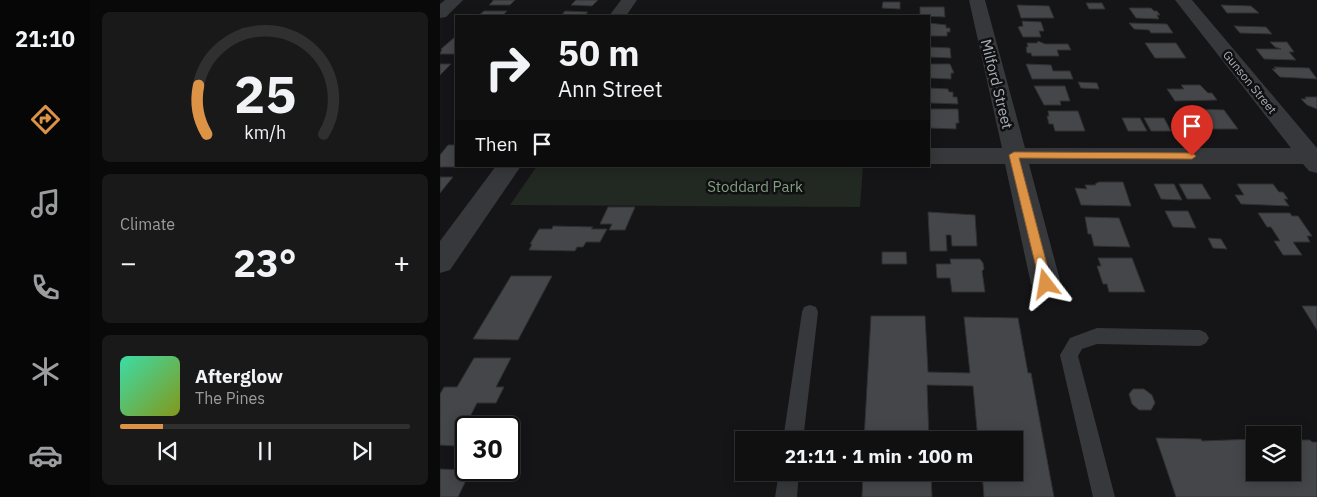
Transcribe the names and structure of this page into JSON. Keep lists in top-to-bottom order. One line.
{"streets":{"street":["Gunson Street","Milford Street"]},"parks":["Stoddard Park"],"page":{"tabs":"21:10","turn":["50 m","Ann Street"],"then":"Then","tile":"Climate","heat":["−","23°","+"],"song":["Afterglow","The Pines"],"limit":"30","trip":"21:11 · 1 min · 100 m","gauge":["25","km/h"]}}
